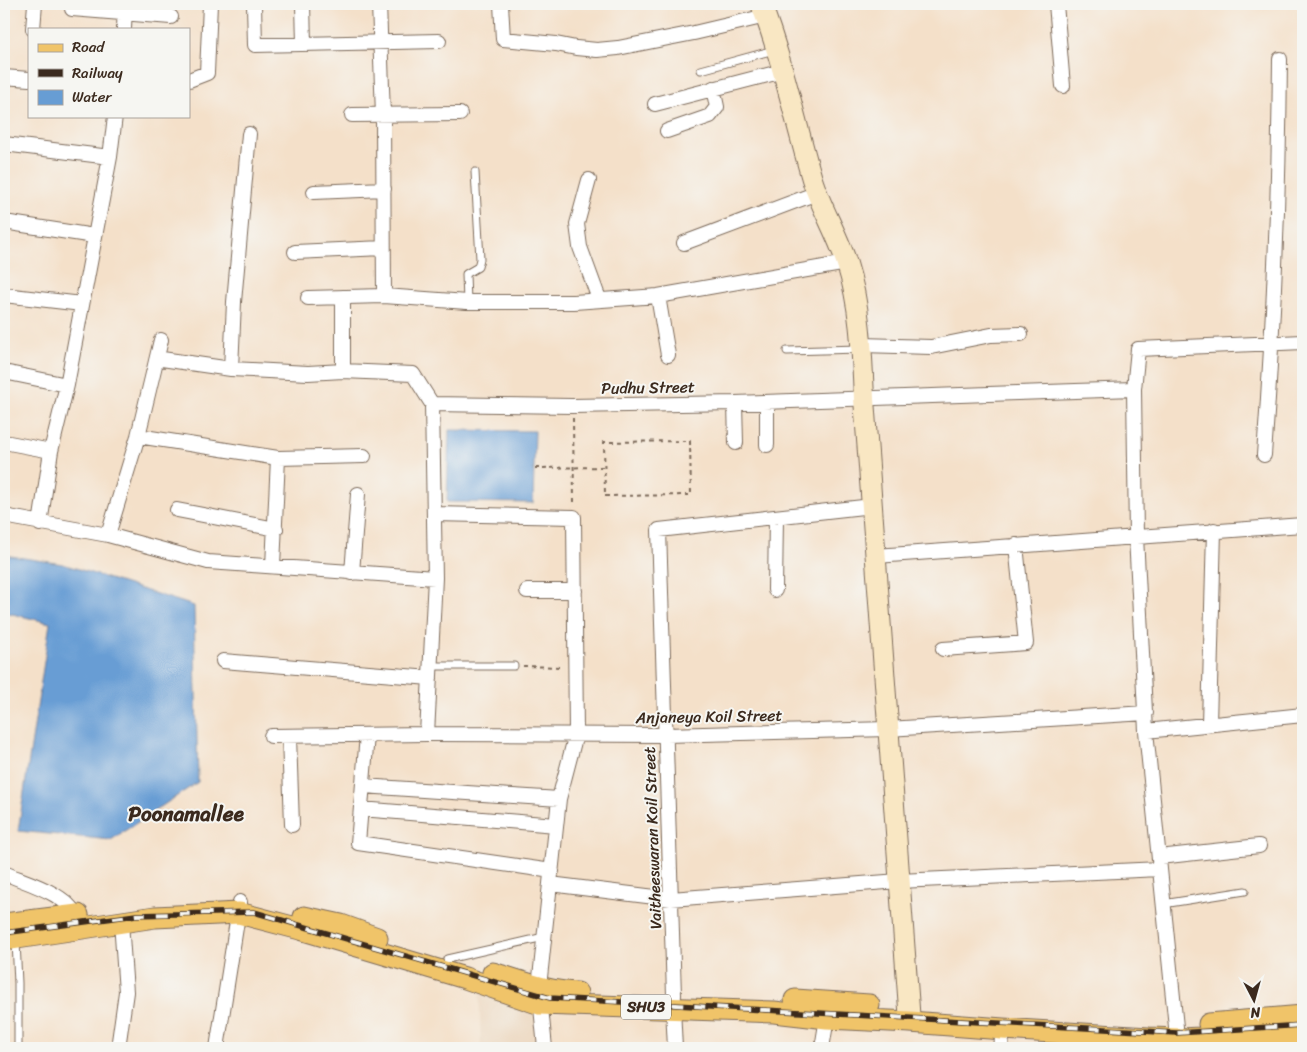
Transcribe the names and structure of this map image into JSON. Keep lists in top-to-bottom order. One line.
{"streets":{"main road":["SHU3"],"street":["Pudhu Street","Anjaneya Koil Street","Vaitheeswaran Koil Street"]},"crossings":[["Anjaneya Koil Street","Vaitheeswaran Koil Street"],["Vaitheeswaran Koil Street","SHU3"]],"districts":["Poonamallee"],"legend":["Road","Railway","Water"],"north":"bottom"}
